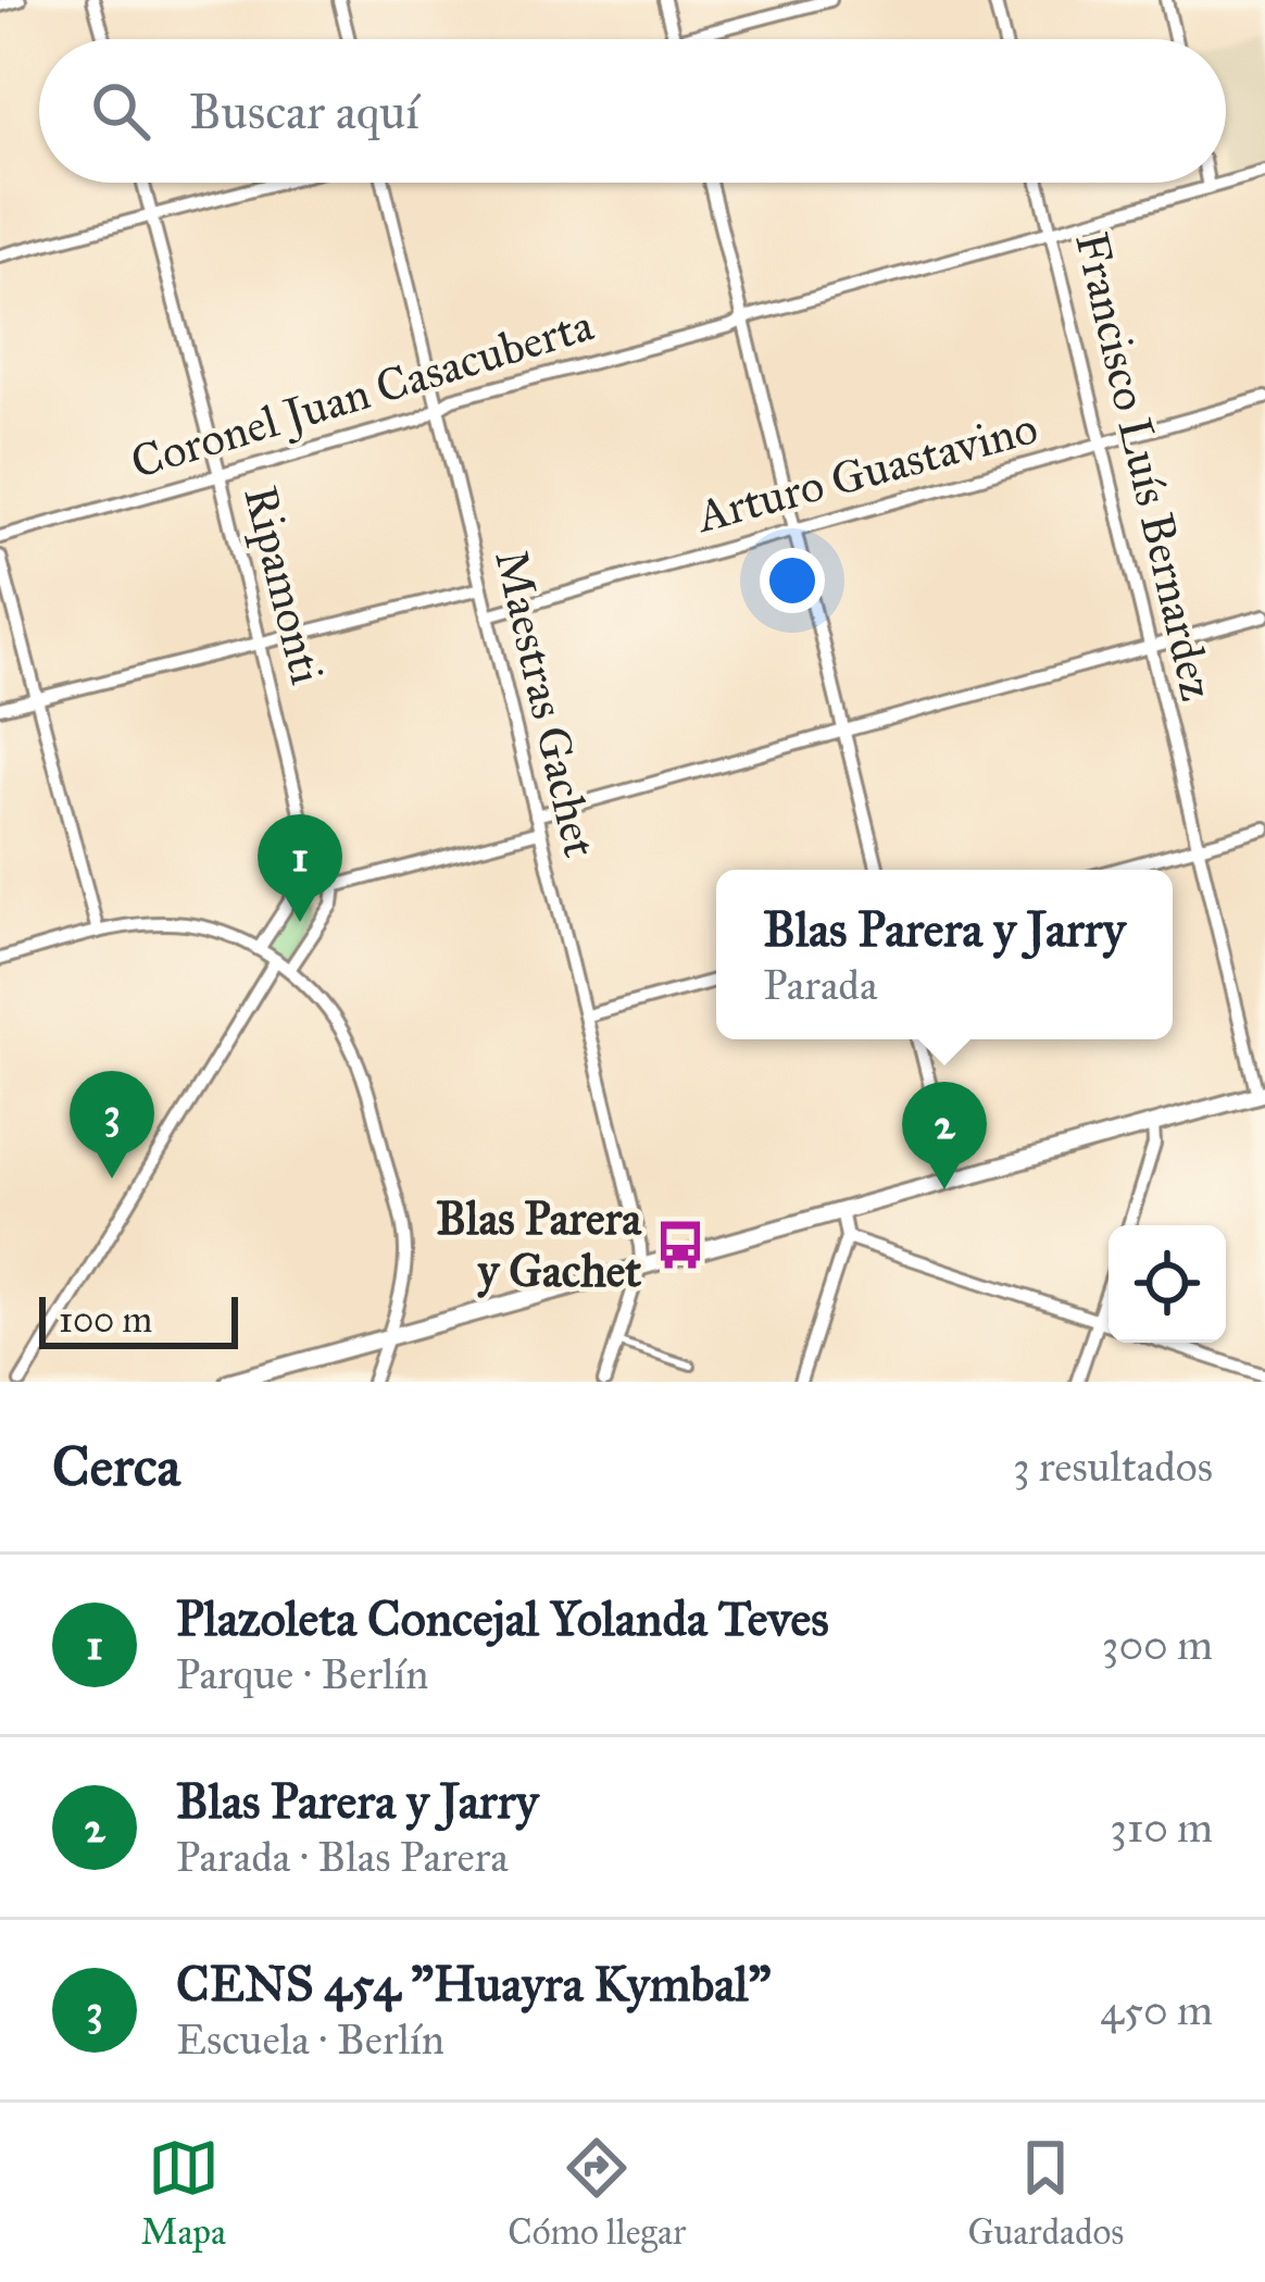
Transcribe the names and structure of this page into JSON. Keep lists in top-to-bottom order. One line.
{"streets":{"street":["Coronel Juan Casacuberta","Francisco Luís Bernardez","Arturo Guastavino","Ripamonti","Maestras Gachet"]},"crossings":[["Coronel Juan Casacuberta","Francisco Luís Bernardez"],["Coronel Juan Casacuberta","Ripamonti"],["Coronel Juan Casacuberta","Maestras Gachet"],["Francisco Luís Bernardez","Arturo Guastavino"],["Arturo Guastavino","Maestras Gachet"]],"places":{"bus stop":["Blas Parera y Gachet"]},"scale_bar":"100 m","page":{"search":"Buscar aquí","pins":["1","3","2"],"popup":["Blas Parera y Jarry","Parada"],"scale":"100 m","heading":["Cerca","3 resultados"],"list":[{"mark":"1","name":"Plazoleta Concejal Yolanda Teves","note":"Parque · Berlín","value":"300 m"},{"mark":"2","name":"Blas Parera y Jarry","note":"Parada · Blas Parera","value":"310 m"},{"mark":"3","name":"CENS 454 \"Huayra Kymbal\"","note":"Escuela · Berlín","value":"450 m"}],"nav":["Mapa","Cómo llegar","Guardados"]}}
